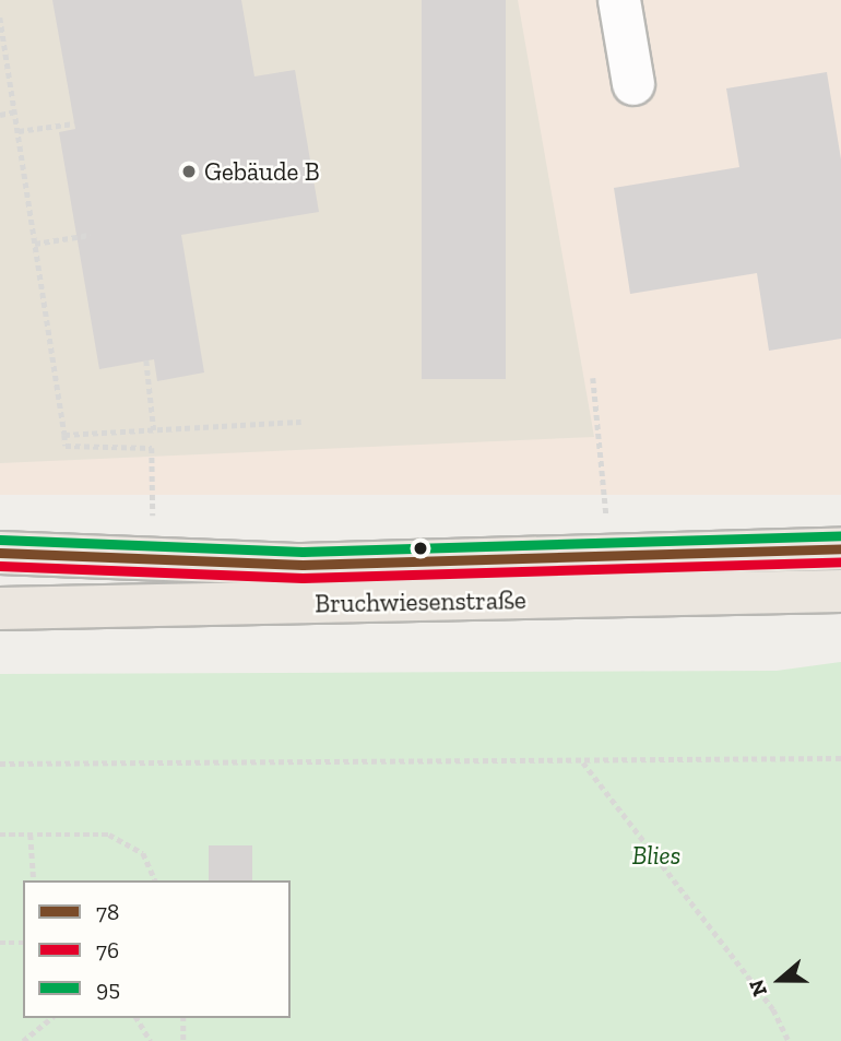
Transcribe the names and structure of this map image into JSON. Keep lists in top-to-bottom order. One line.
{"streets":{"main road":["Bruchwiesenstraße"]},"parks":["Blies"],"places":["Gebäude B"],"lines":["transit line 95","transit line 78","transit line 76"],"legend":["78","76","95"],"north":"left"}
